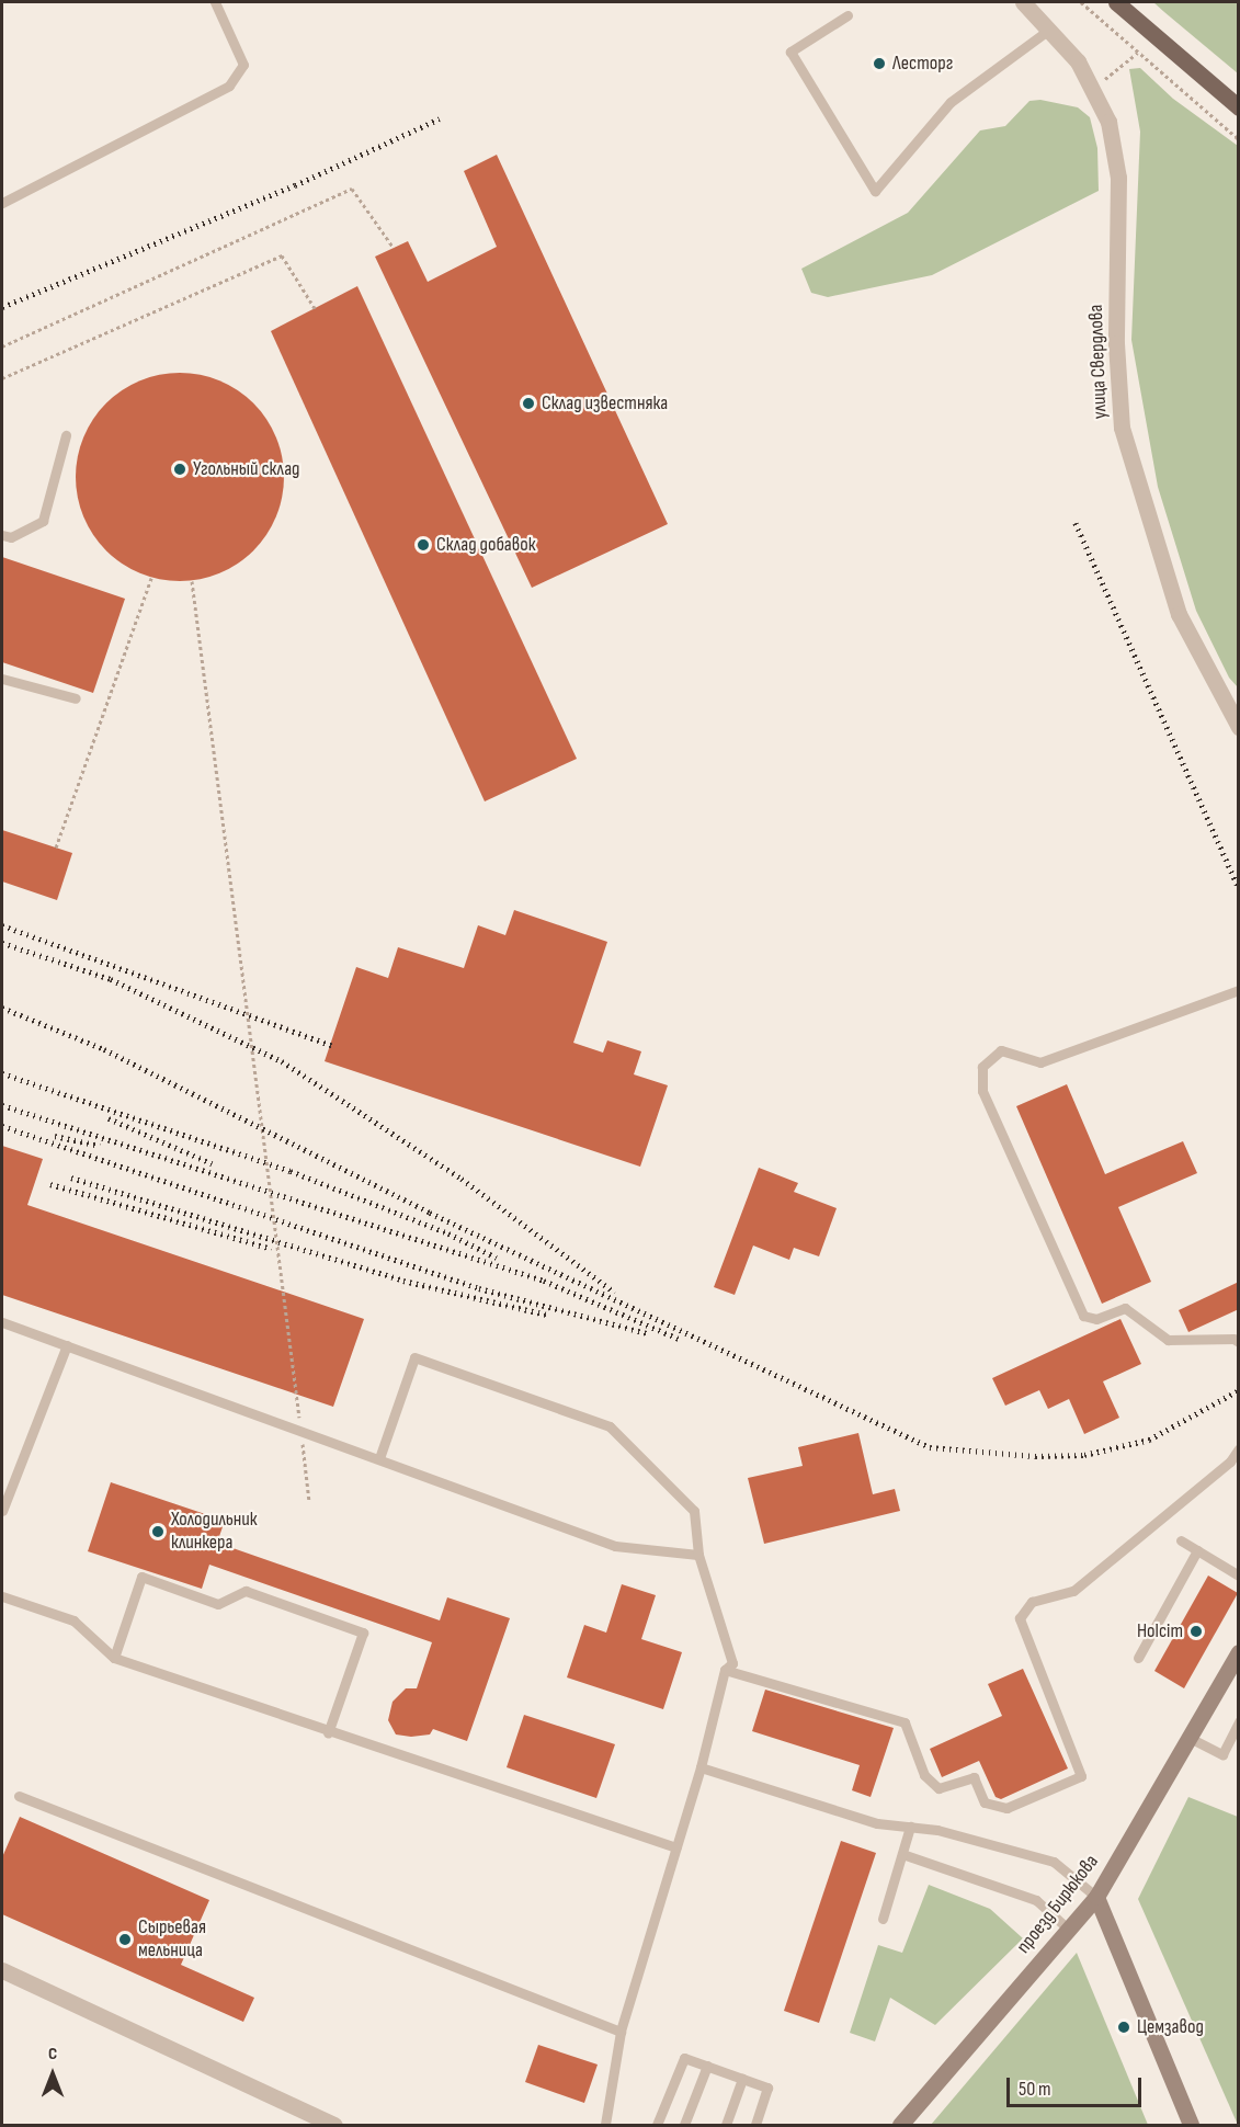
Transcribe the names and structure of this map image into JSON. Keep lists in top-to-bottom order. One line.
{"streets":{"street":["улица Свердлова","проезд Бирюкова"]},"places":["Лесторг","Склад известняка","Угольный склад","Склад добавок","Холодильник клинкера","Holcim","Сырьевая мельница","Цемзавод"],"scale_bar":"50 m","north":"top"}
